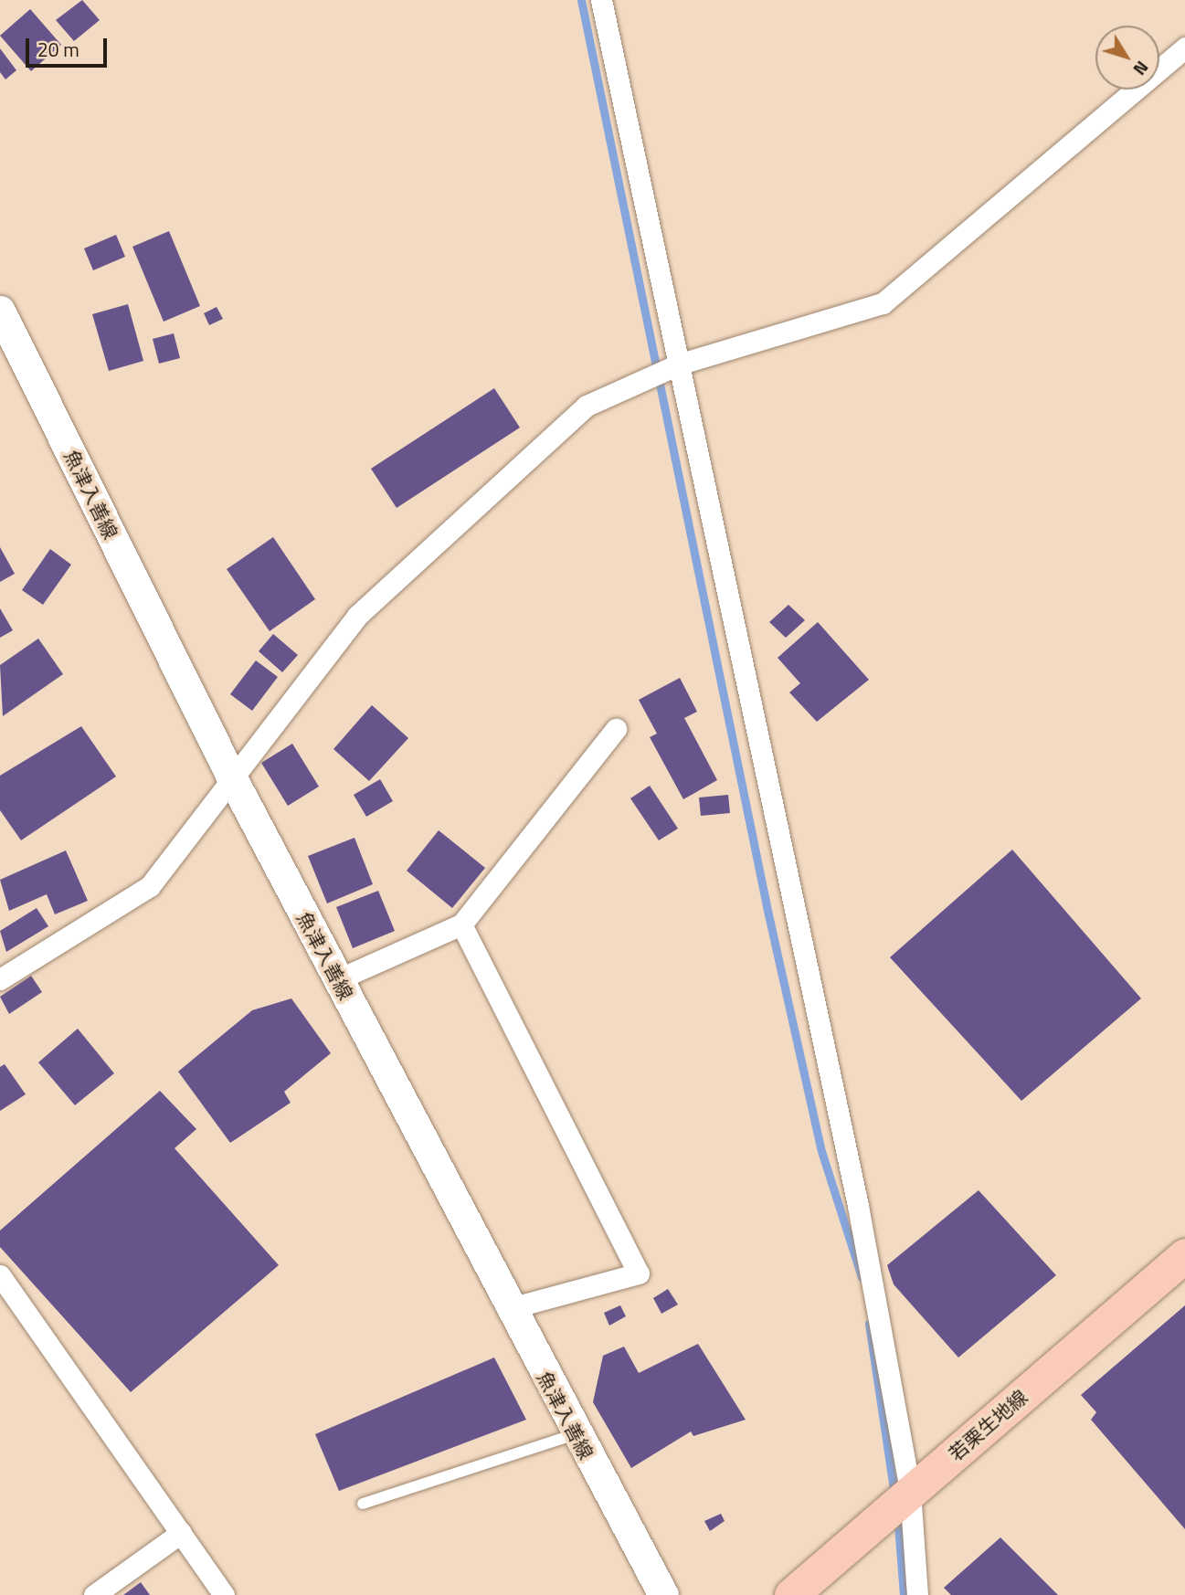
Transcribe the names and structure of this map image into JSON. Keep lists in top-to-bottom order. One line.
{"streets":{"main road":["魚津入善線","若栗生地線"]},"scale_bar":"20 m","north":"bottom right"}
